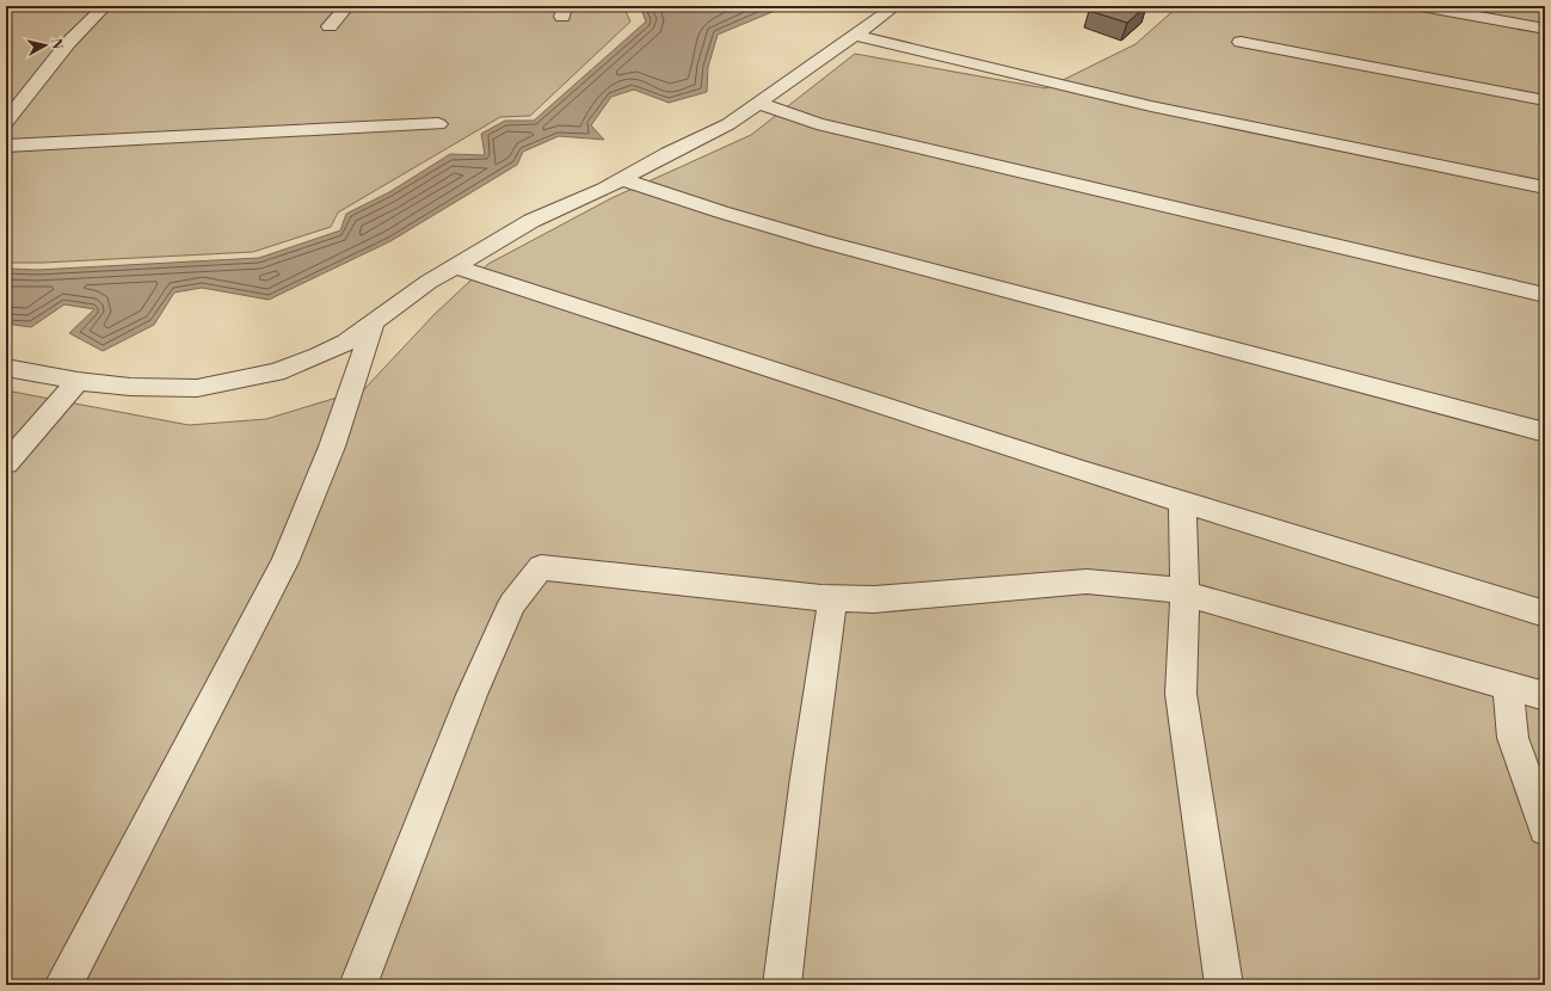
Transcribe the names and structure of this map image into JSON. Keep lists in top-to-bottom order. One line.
{"north":"right"}
